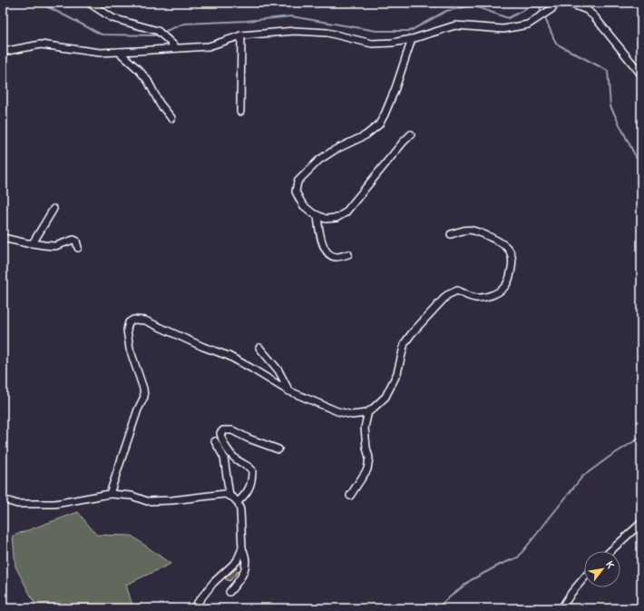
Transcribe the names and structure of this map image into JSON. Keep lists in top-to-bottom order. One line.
{"north":"top right"}
